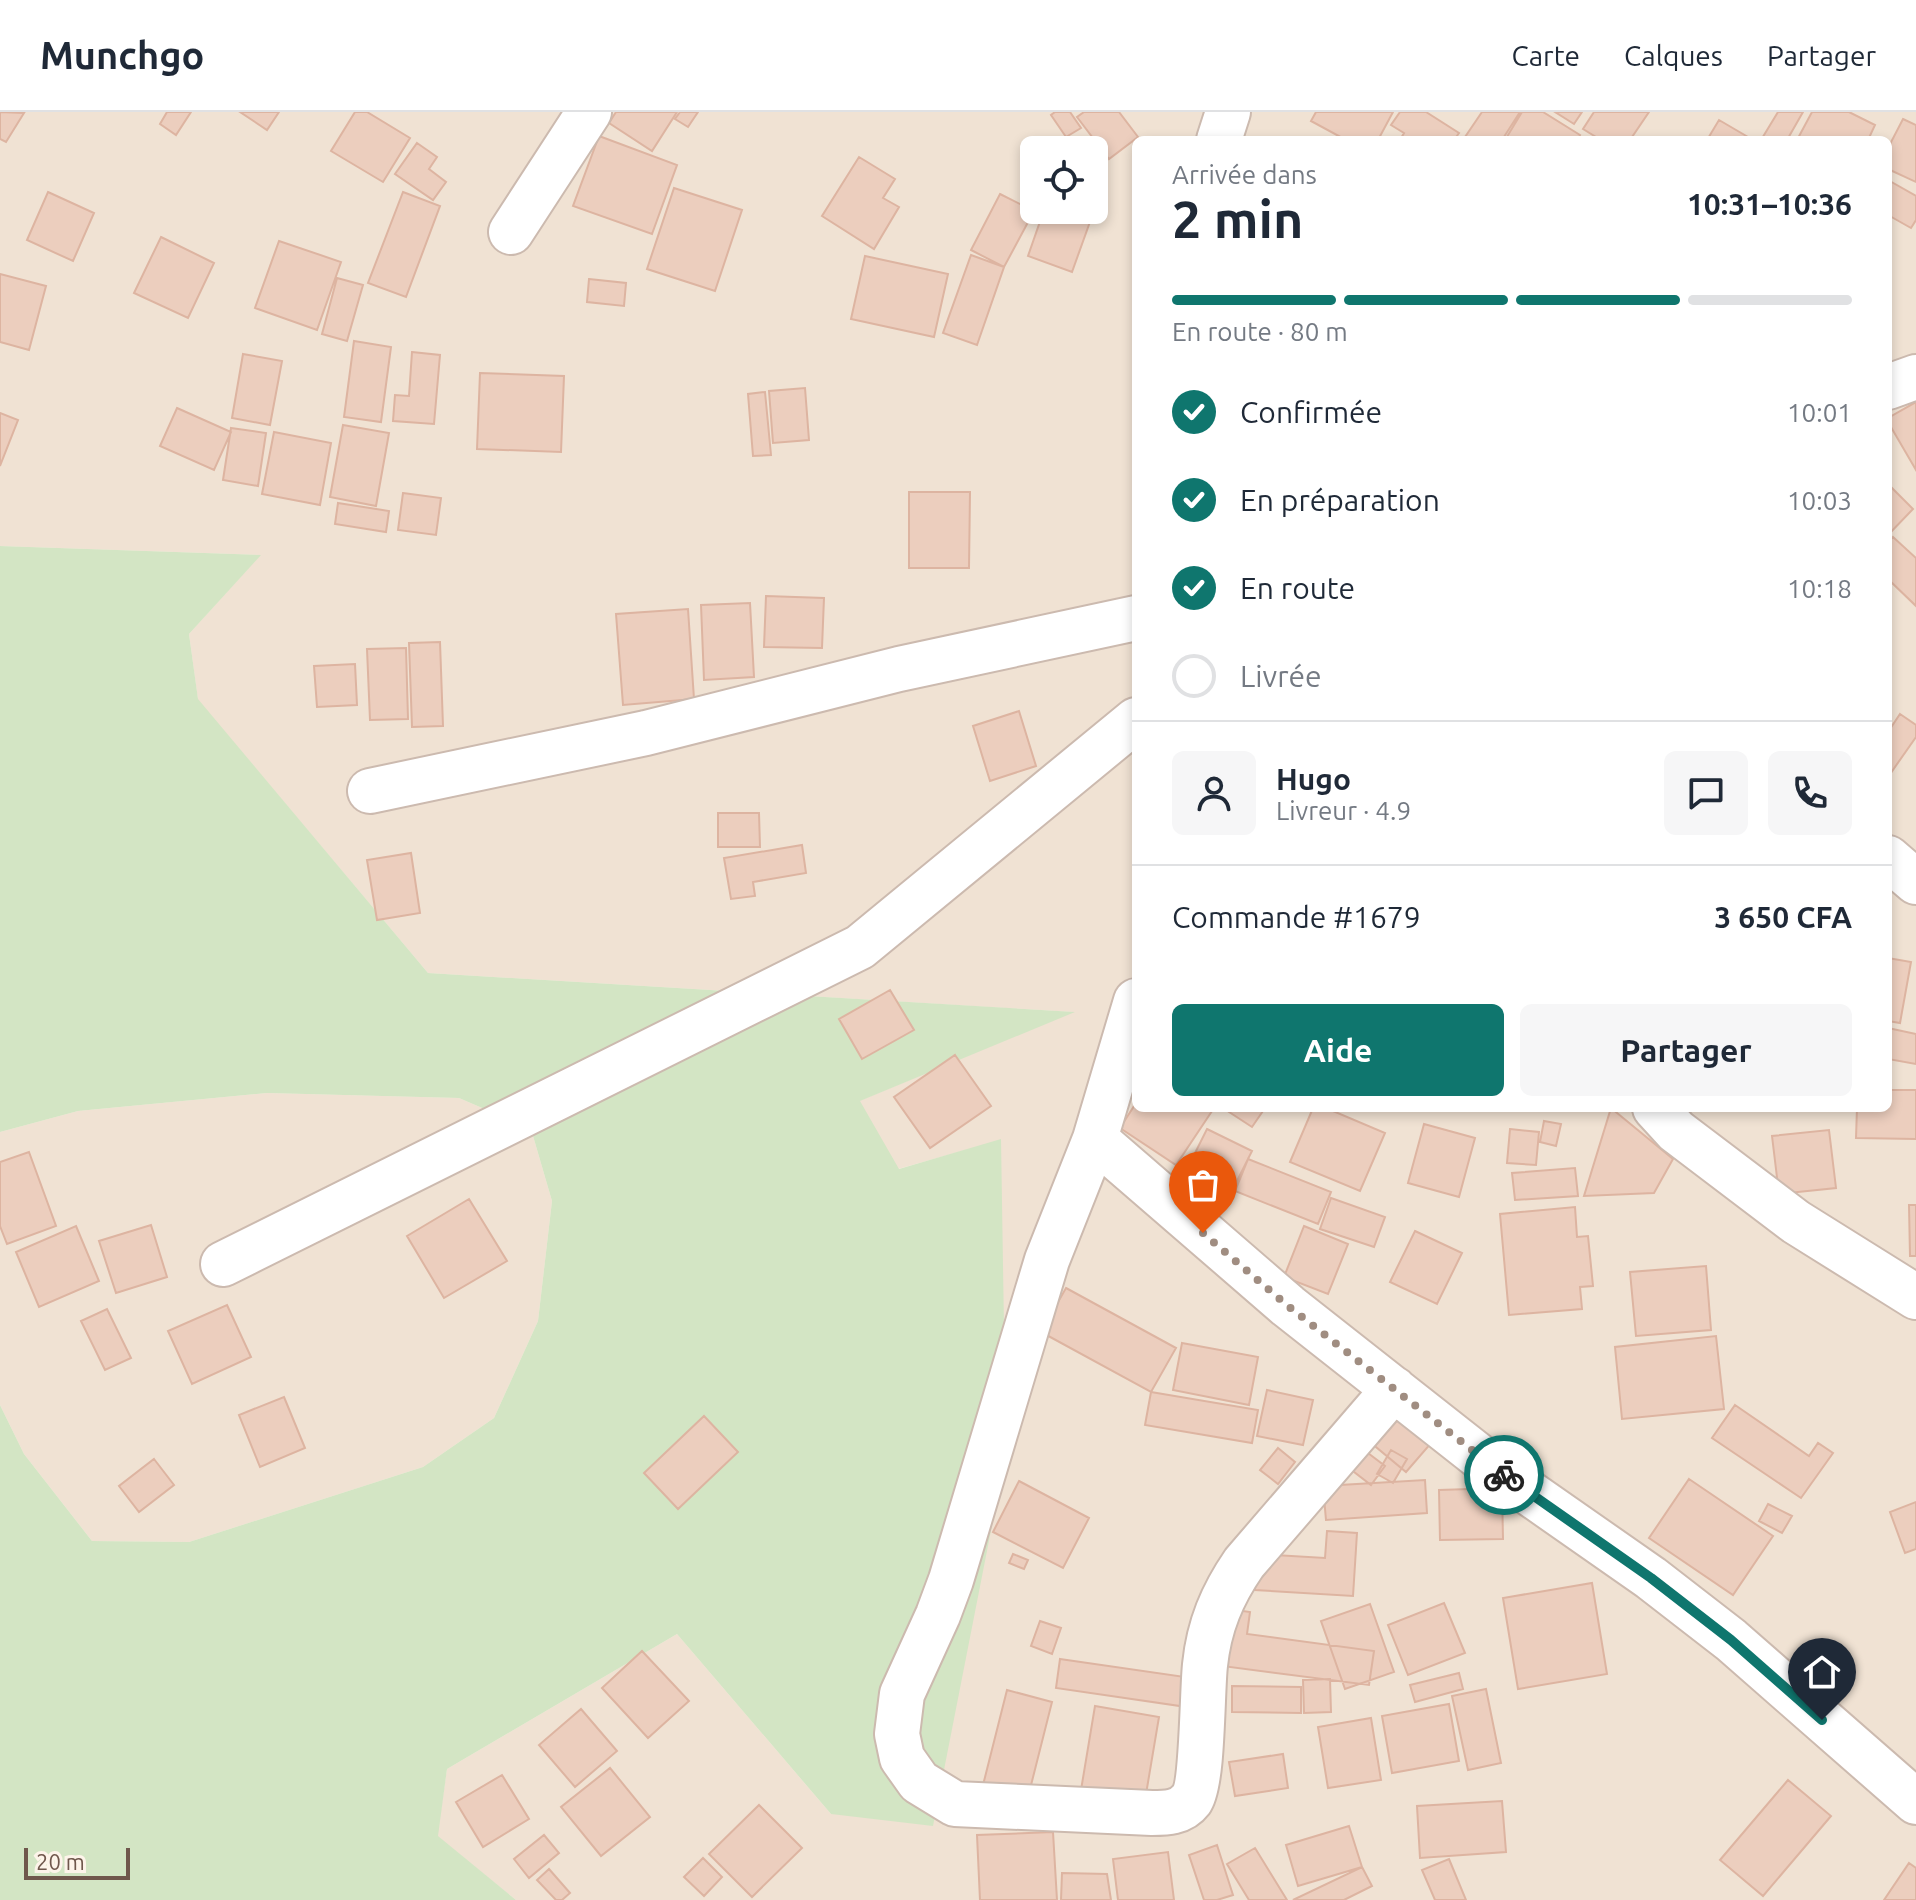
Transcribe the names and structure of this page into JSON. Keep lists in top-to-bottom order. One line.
{"scale_bar":"20 m","page":{"header":"Munchgo","nav":["Carte","Calques","Partager"],"heading":["2 min","Arrivée dans","10:31–10:36"],"panel":["Hugo","Livreur · 4.9","Commande #1679","3 650 CFA"],"bar":"En route · 80 m","list":[["Confirmée","10:01"],["En préparation","10:03"],["En route","10:18"],"Livrée"],"buttons":["Aide","Partager"],"scale":"20 m"}}
